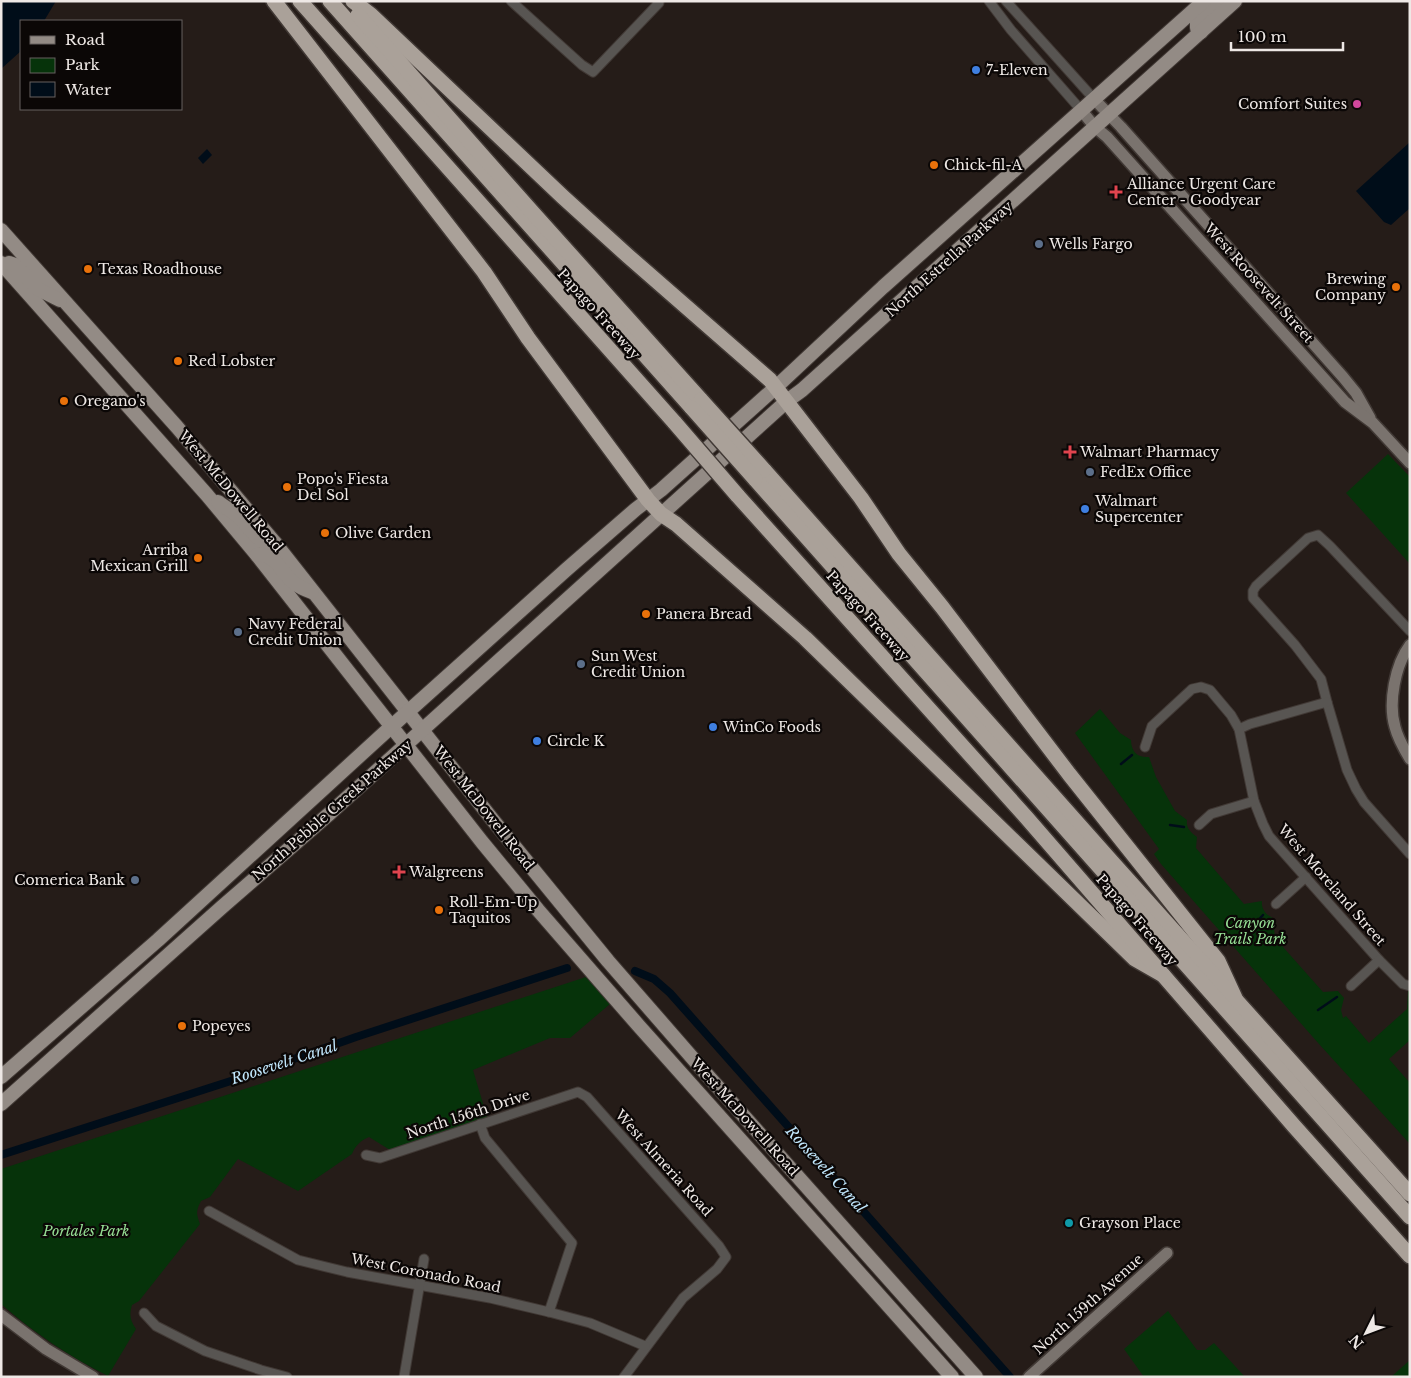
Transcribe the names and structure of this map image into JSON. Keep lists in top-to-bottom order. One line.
{"streets":{"highway":["Papago Freeway"],"main road":["North Estrella Parkway","West McDowell Road","North Pebble Creek Parkway"],"street":["West Roosevelt Street","West Moreland Street","North 156th Drive","West Almeria Road","West Coronado Road","North 159th Avenue"]},"crossings":[["North Estrella Parkway","West Roosevelt Street"],["North Estrella Parkway","North Pebble Creek Parkway"],["West McDowell Road","North Pebble Creek Parkway"],["North 156th Drive","West Almeria Road"],["West Almeria Road","West Coronado Road"]],"water":["Roosevelt Canal"],"parks":["Canyon Trails Park","Portales Park"],"places":{"other":["7-Eleven","Comfort Suites","Chick-fil-A","Wells Fargo","Texas Roadhouse","Brewing Company","Red Lobster","Oregano's","FedEx Office","Popo's Fiesta Del Sol","Walmart Supercenter","Olive Garden","Arriba Mexican Grill","Panera Bread","Navy Federal Credit Union","Sun West Credit Union","WinCo Foods","Circle K","Comerica Bank","Roll-Em-Up Taquitos","Popeyes","Grayson Place"],"health":["Alliance Urgent Care Center - Goodyear","Walmart Pharmacy","Walgreens"]},"legend":["Road","Park","Water"],"scale_bar":"100 m","north":"bottom left"}
